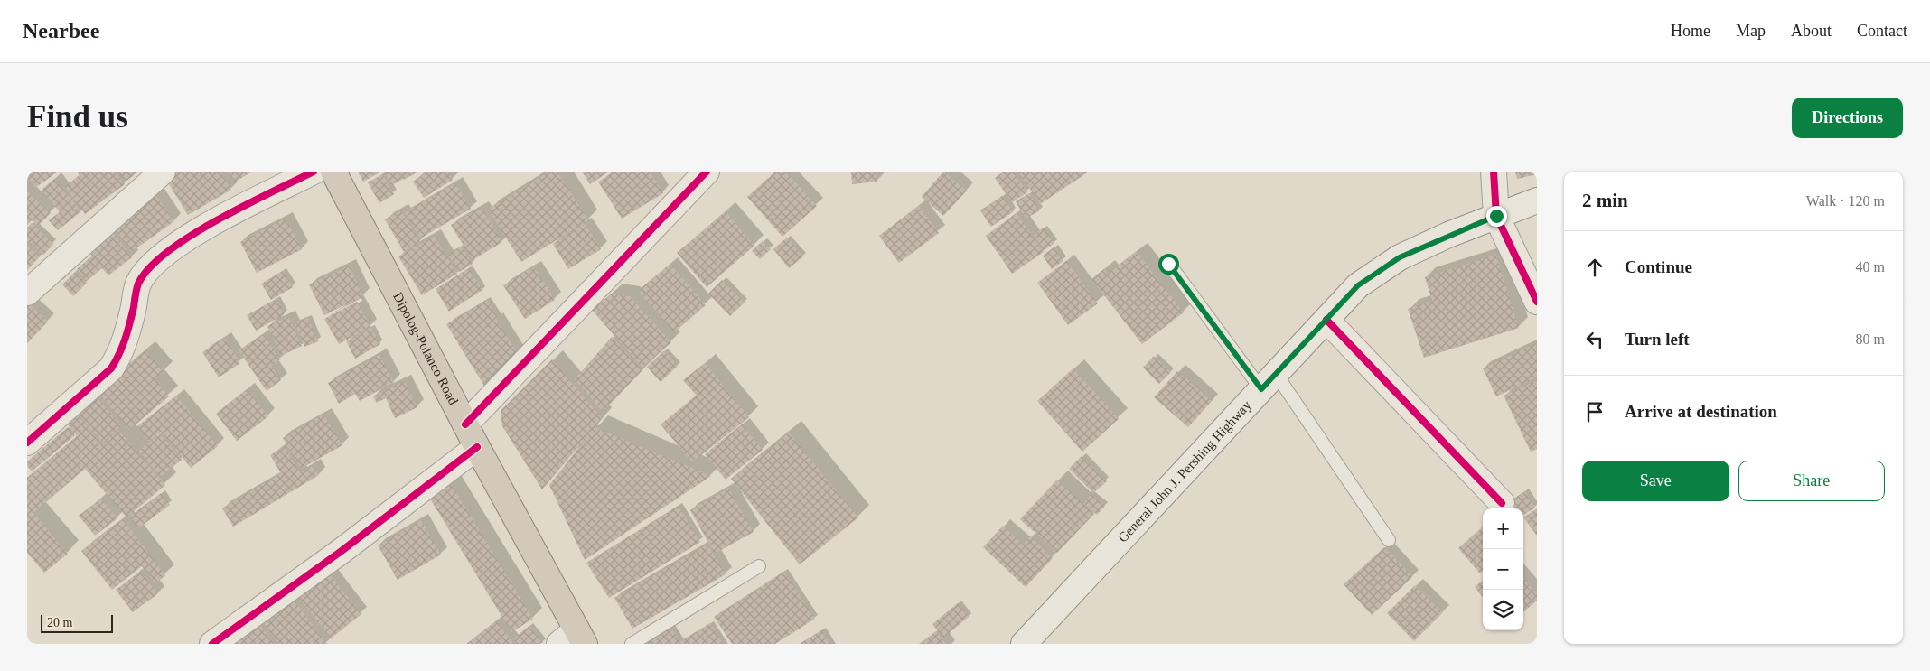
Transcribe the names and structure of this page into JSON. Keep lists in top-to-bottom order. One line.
{"streets":{"highway":["Dipolog-Polanco Road"],"street":["General John J. Pershing Highway"]},"scale_bar":"20 m","page":{"header":"Nearbee","nav":["Home","Map","About","Contact"],"buttons":["Directions",["Save","Share"]],"title":"Find us","heading":["2 min","Walk · 120 m"],"list":[["Continue","40 m"],["Turn left","80 m"],"Arrive at destination"],"map_buttons":["+","−"],"scale":"20 m"}}
